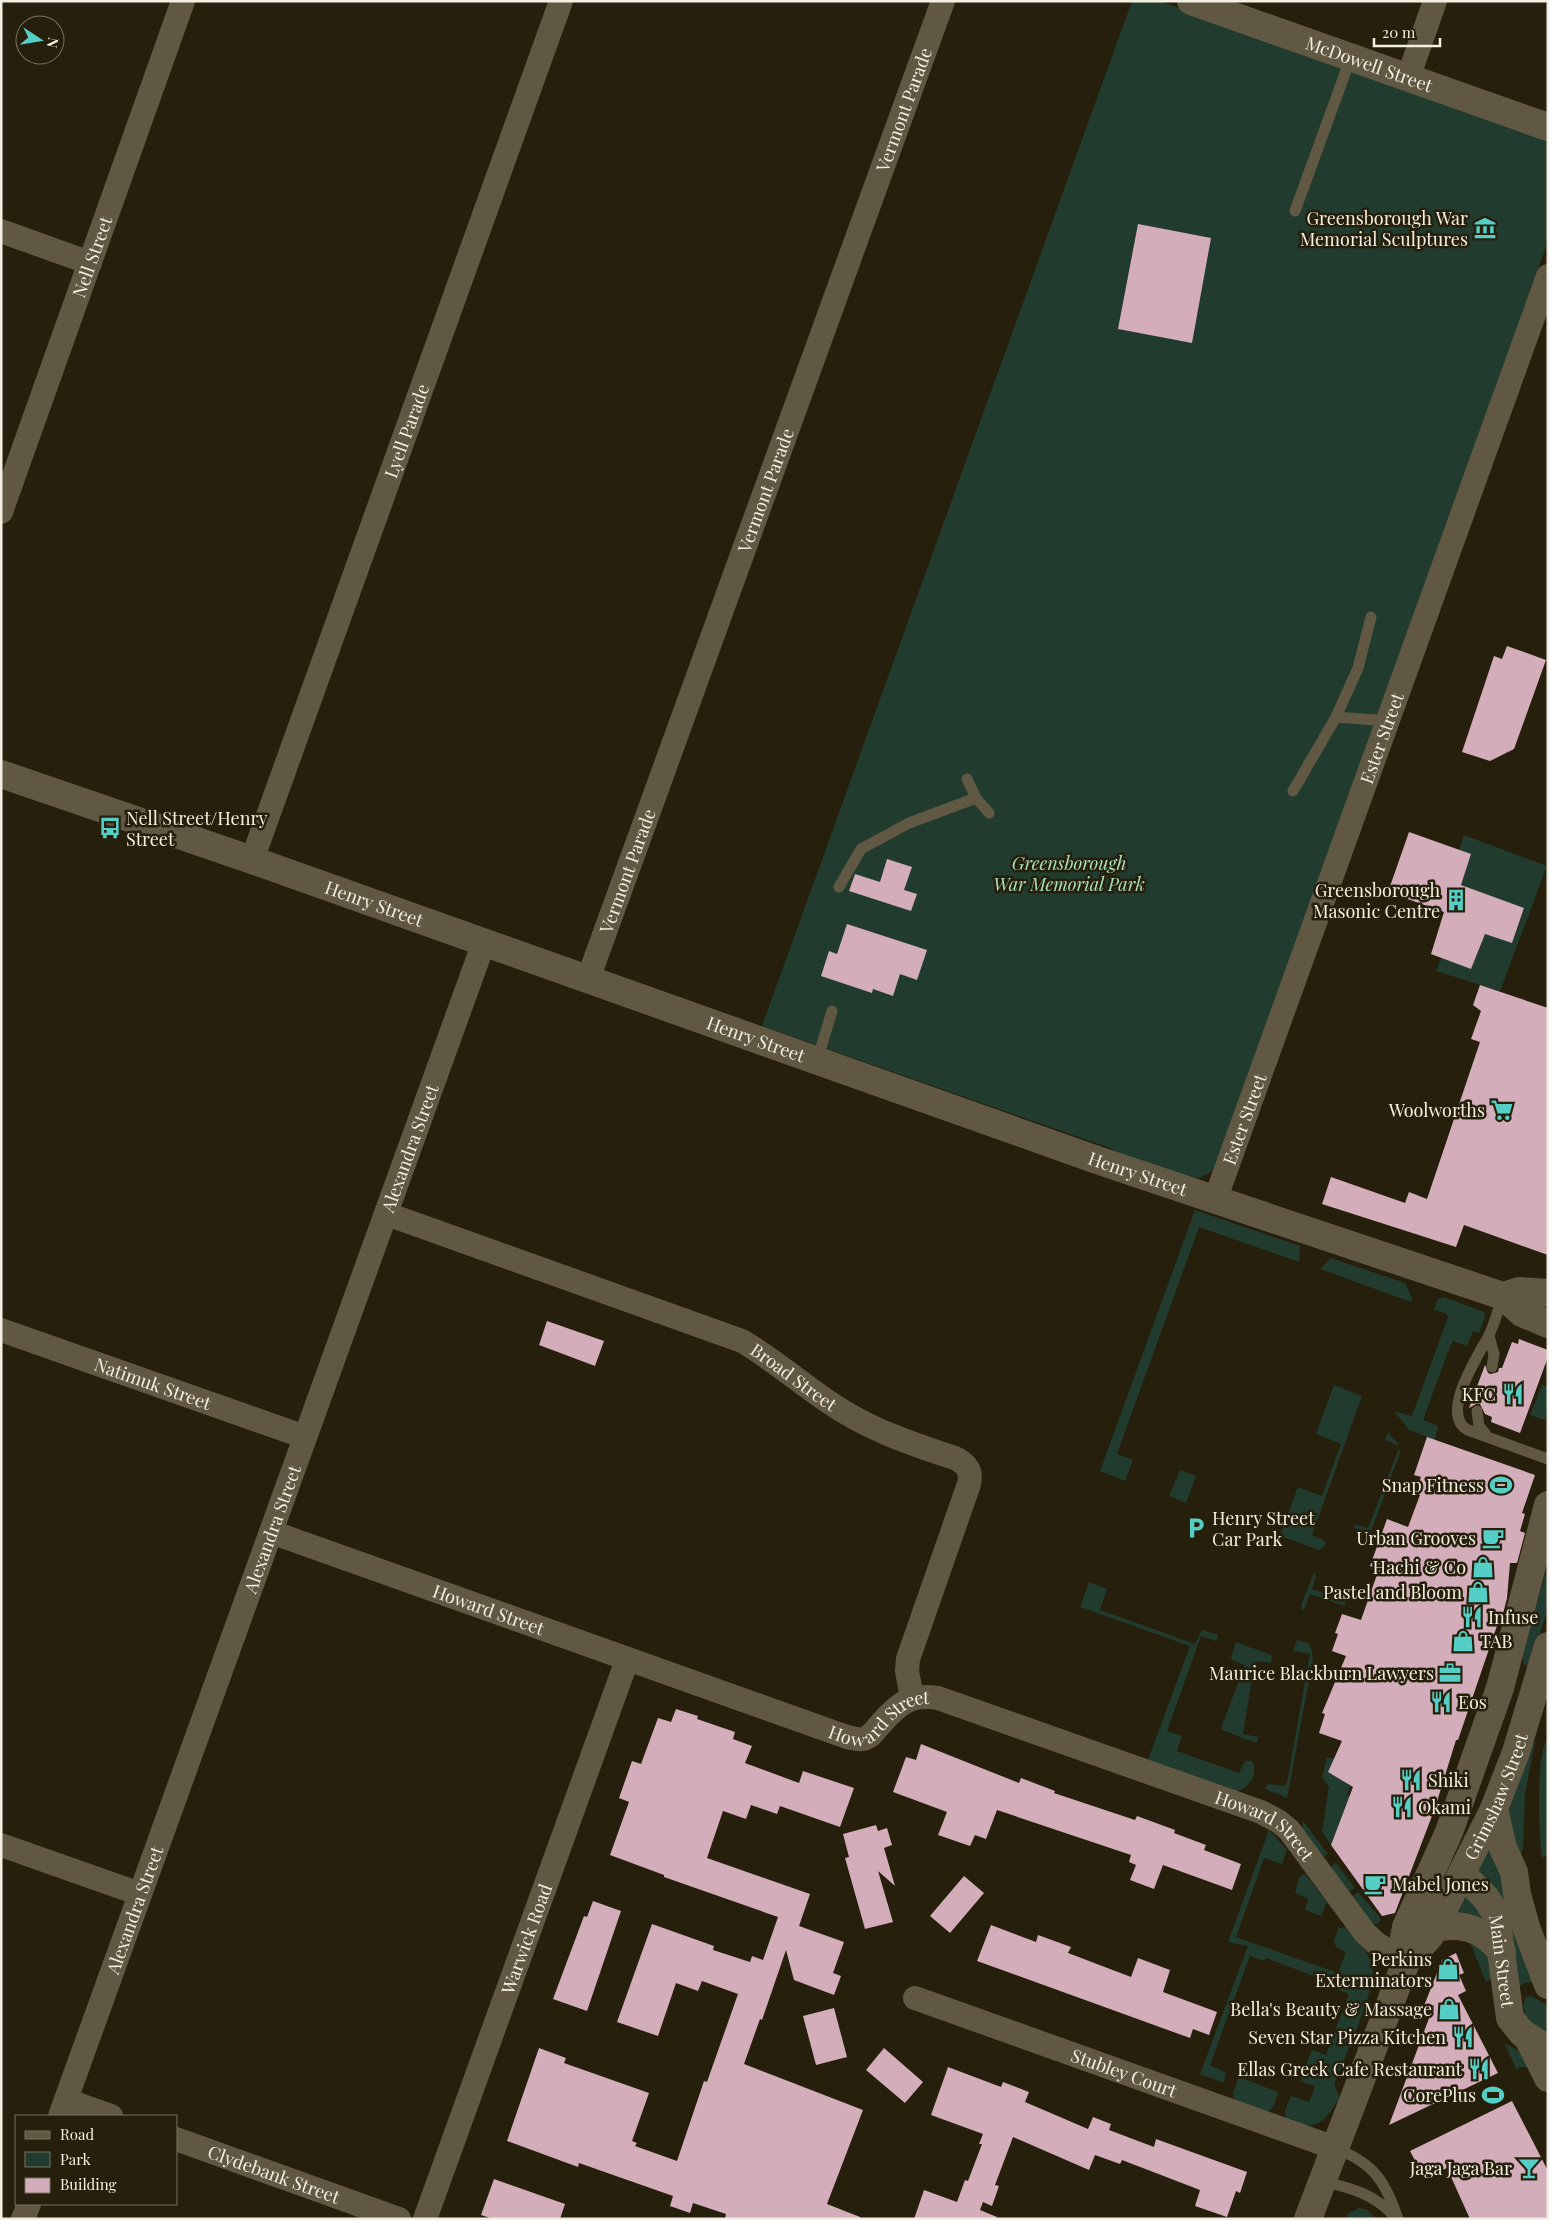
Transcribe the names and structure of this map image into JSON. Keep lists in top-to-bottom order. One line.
{"streets":{"street":["McDowell Street","Vermont Parade","Nell Street","Lyell Parade","Ester Street","Henry Street","Alexandra Street","Broad Street","Natimuk Street","Howard Street","Grimshaw Street","Warwick Road","Main Street","Stubley Court","Clydebank Street"]},"crossings":[["Vermont Parade","Henry Street"],["Lyell Parade","Henry Street"],["Ester Street","Henry Street"],["Henry Street","Alexandra Street"],["Alexandra Street","Broad Street"],["Alexandra Street","Natimuk Street"],["Alexandra Street","Howard Street"],["Broad Street","Howard Street"],["Howard Street","Grimshaw Street"],["Howard Street","Warwick Road"],["Grimshaw Street","Main Street"],["Grimshaw Street","Stubley Court"]],"parks":["Greensborough War Memorial Park"],"places":{"museum":["Greensborough War Memorial Sculptures"],"bus stop":["Nell Street/Henry Street"],"building":["Greensborough Masonic Centre"],"supermarket":["Woolworths"],"restaurant":["KFC","Infuse","Eos","Shiki","Okami","Seven Star Pizza Kitchen","Ellas Greek Cafe Restaurant"],"sports":["Snap Fitness","CorePlus"],"parking":["Henry Street Car Park"],"cafe":["Urban Grooves","Mabel Jones"],"shop":["Hachi & Co","Pastel and Bloom","TAB","Perkins Exterminators","Bella's Beauty & Massage"],"office":["Maurice Blackburn Lawyers"],"bar":["Jaga Jaga Bar"]},"legend":["Road","Park","Building"],"scale_bar":"20 m","north":"right"}
